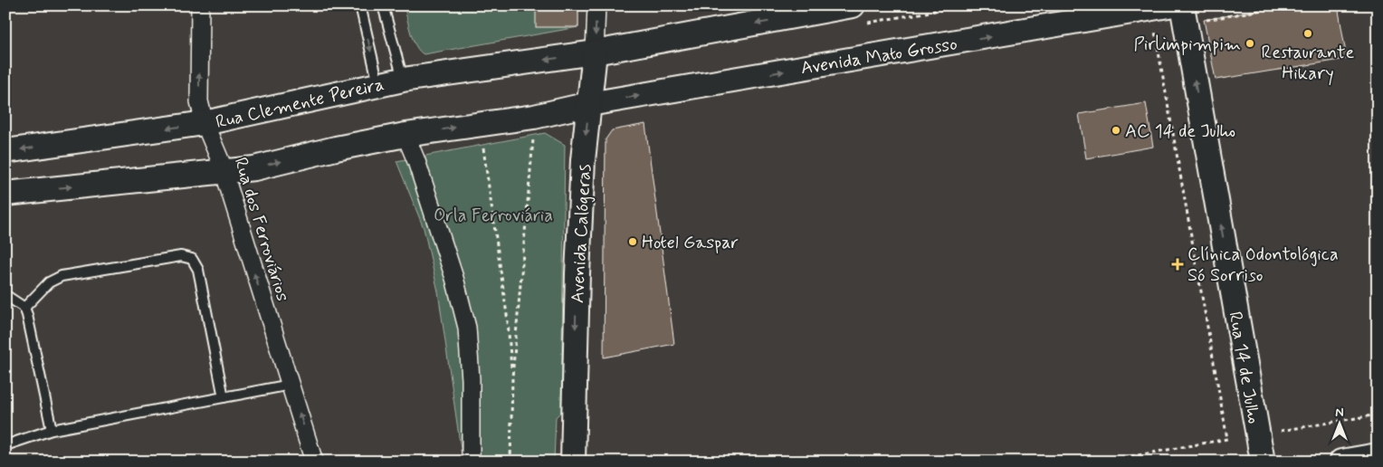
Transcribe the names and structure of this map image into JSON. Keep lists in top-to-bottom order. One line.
{"streets":{"main road":["Avenida Mato Grosso","Rua Clemente Pereira","Avenida Calógeras","Rua 14 de Julho"],"street":["Rua dos Ferroviários"]},"crossings":[["Avenida Mato Grosso","Avenida Calógeras"],["Rua Clemente Pereira","Rua dos Ferroviários"],["Rua Clemente Pereira","Avenida Calógeras"]],"one_way":["Rua dos Ferroviários","Rua 14 de Julho"],"parks":["Orla Ferroviária"],"places":{"other":["Restaurante Hikary","Pirlimpimpim","AC 14 de Julho","Hotel Gaspar"],"health":["Clínica Odontológica Só Sorriso"]},"north":"top"}
